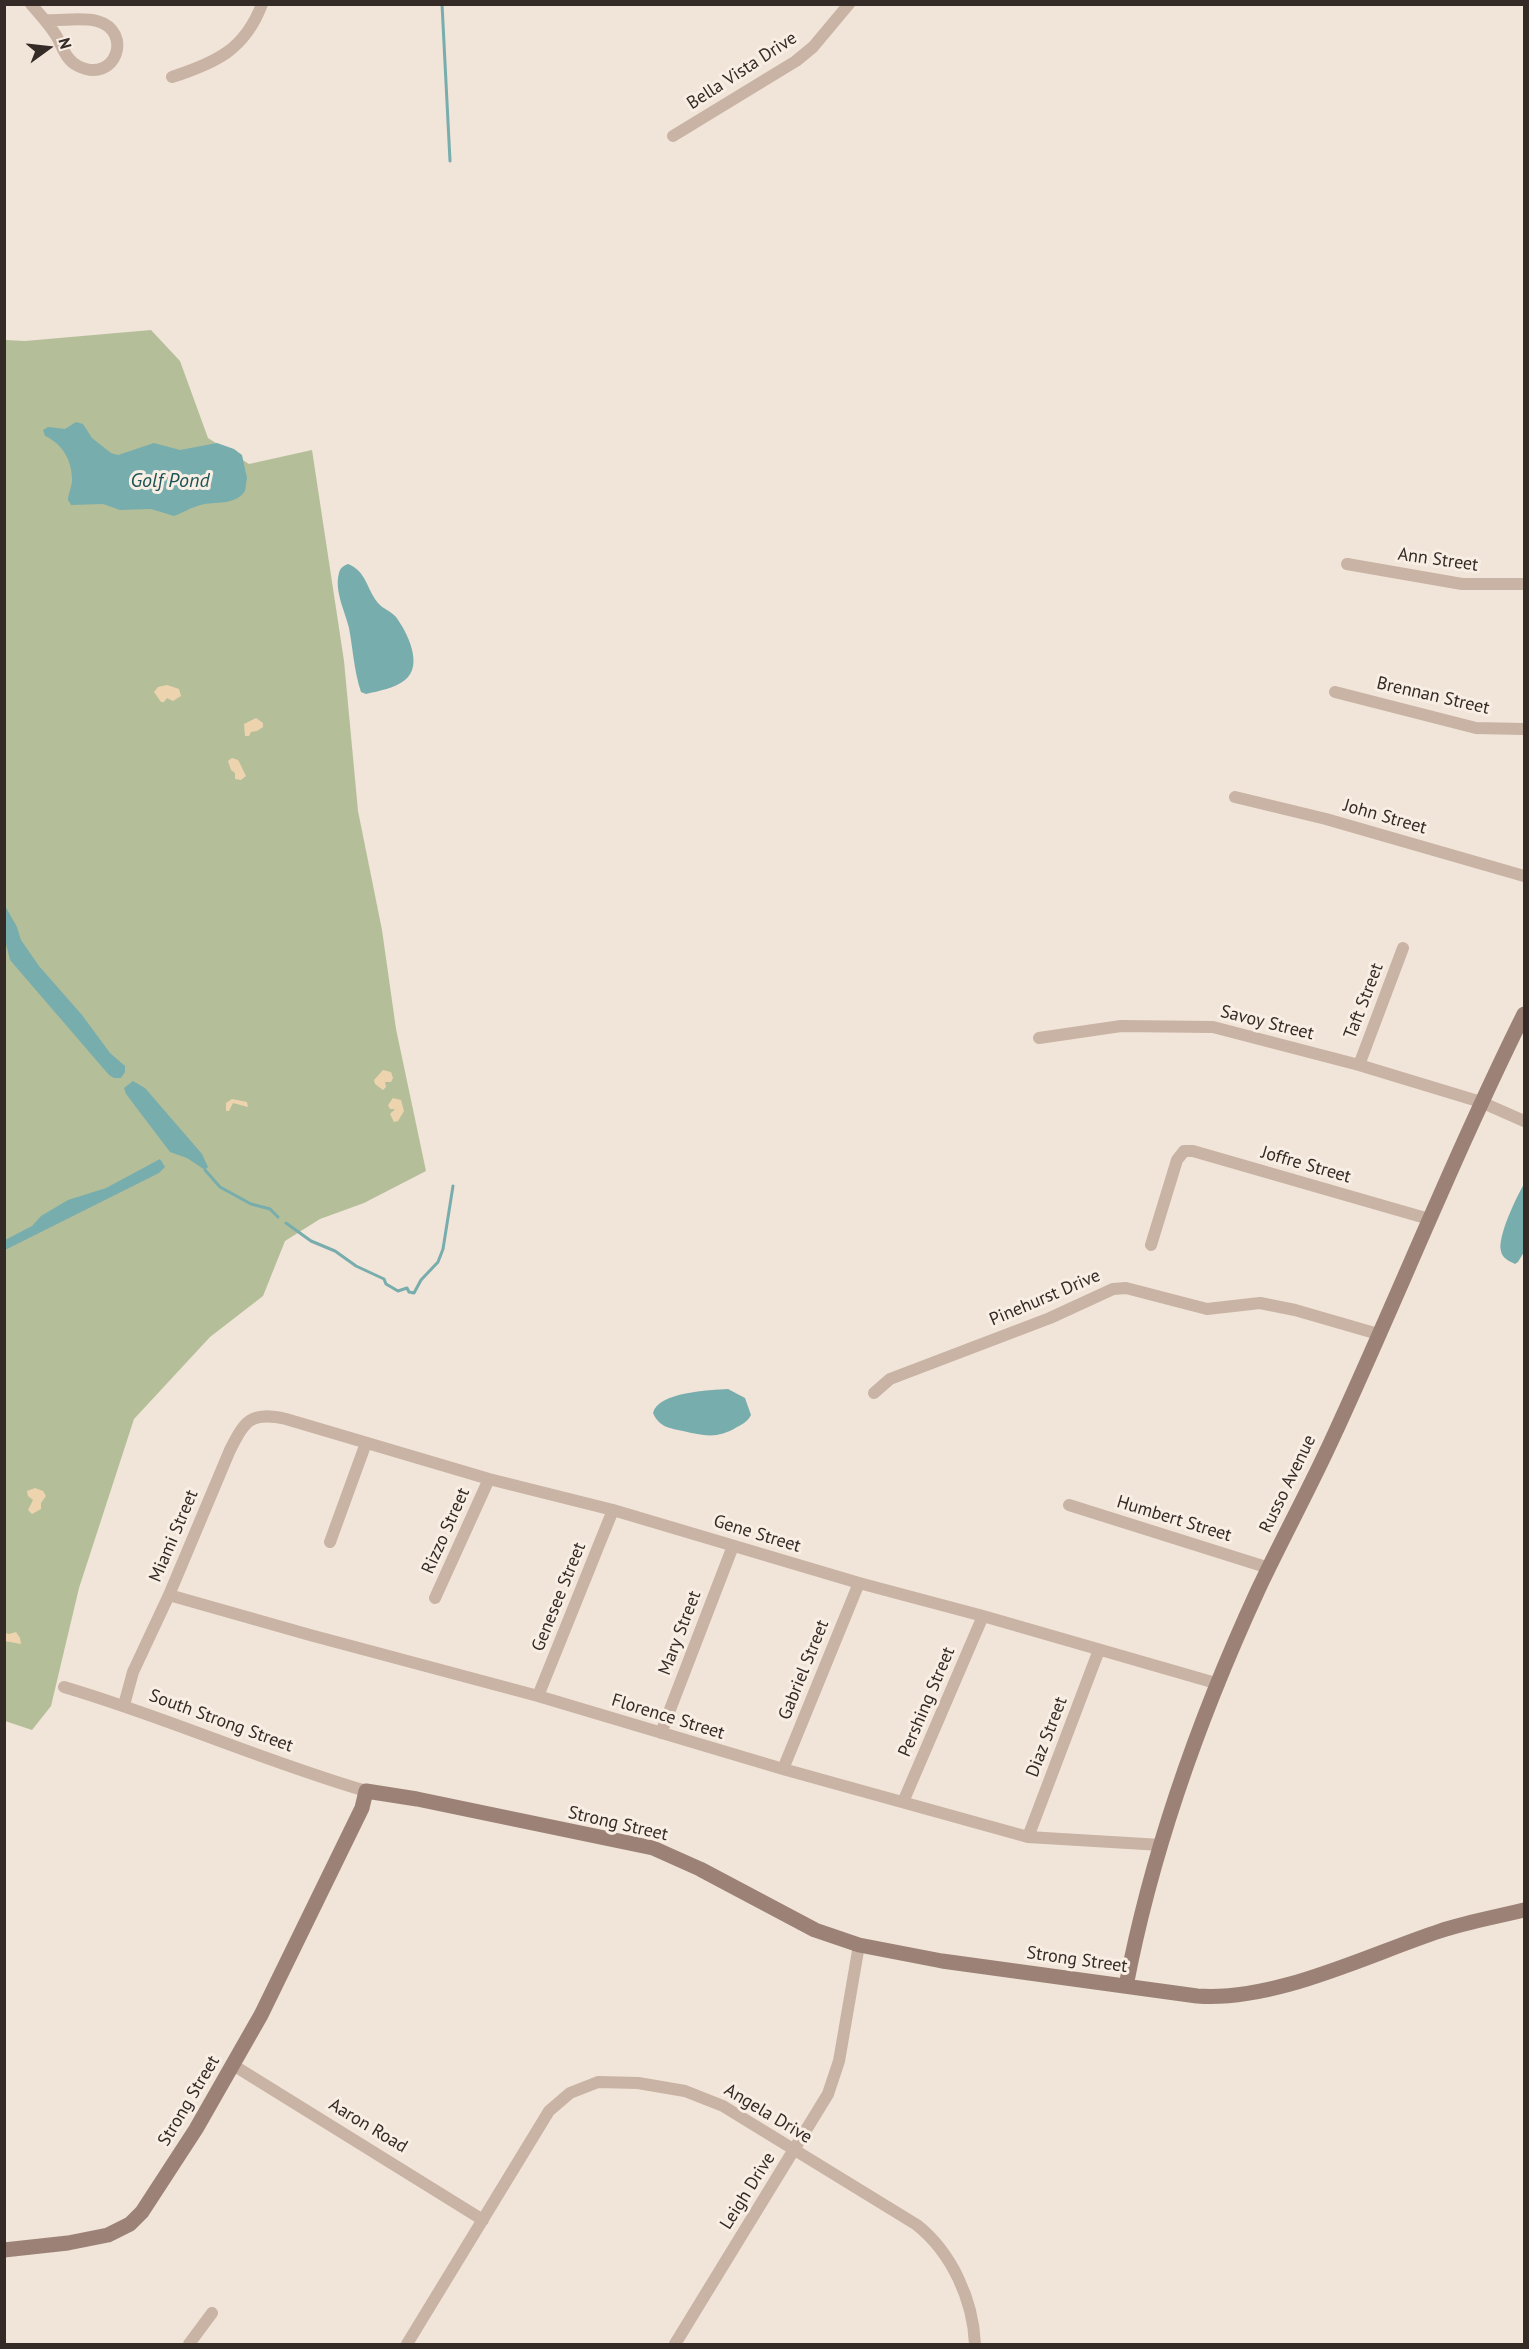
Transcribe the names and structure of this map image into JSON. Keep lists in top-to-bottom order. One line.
{"streets":{"street":["Bella Vista Drive","Ann Street","Brennan Street","John Street","Taft Street","Savoy Street","Joffre Street","Pinehurst Drive","Russo Avenue","Humbert Street","Rizzo Street","Gene Street","Miami Street","Genesee Street","Mary Street","Gabriel Street","Pershing Street","Florence Street","South Strong Street","Diaz Street","Strong Street","Angela Drive","Aaron Road","Leigh Drive"]},"crossings":[["Taft Street","Savoy Street"],["Savoy Street","Russo Avenue"],["Joffre Street","Russo Avenue"],["Pinehurst Drive","Russo Avenue"],["Russo Avenue","Humbert Street"],["Russo Avenue","Gene Street"],["Russo Avenue","Florence Street"],["Russo Avenue","Strong Street"],["Rizzo Street","Gene Street"],["Gene Street","Miami Street"],["Gene Street","Genesee Street"],["Gene Street","Mary Street"],["Gene Street","Gabriel Street"],["Gene Street","Pershing Street"],["Gene Street","Diaz Street"],["Miami Street","Florence Street"],["Miami Street","South Strong Street"],["Genesee Street","Florence Street"],["Mary Street","Florence Street"],["Gabriel Street","Florence Street"],["Pershing Street","Florence Street"],["Florence Street","Diaz Street"],["South Strong Street","Strong Street"],["Strong Street","Aaron Road"],["Strong Street","Leigh Drive"],["Angela Drive","Aaron Road"],["Angela Drive","Leigh Drive"]],"water":["Golf Pond"],"north":"right"}
